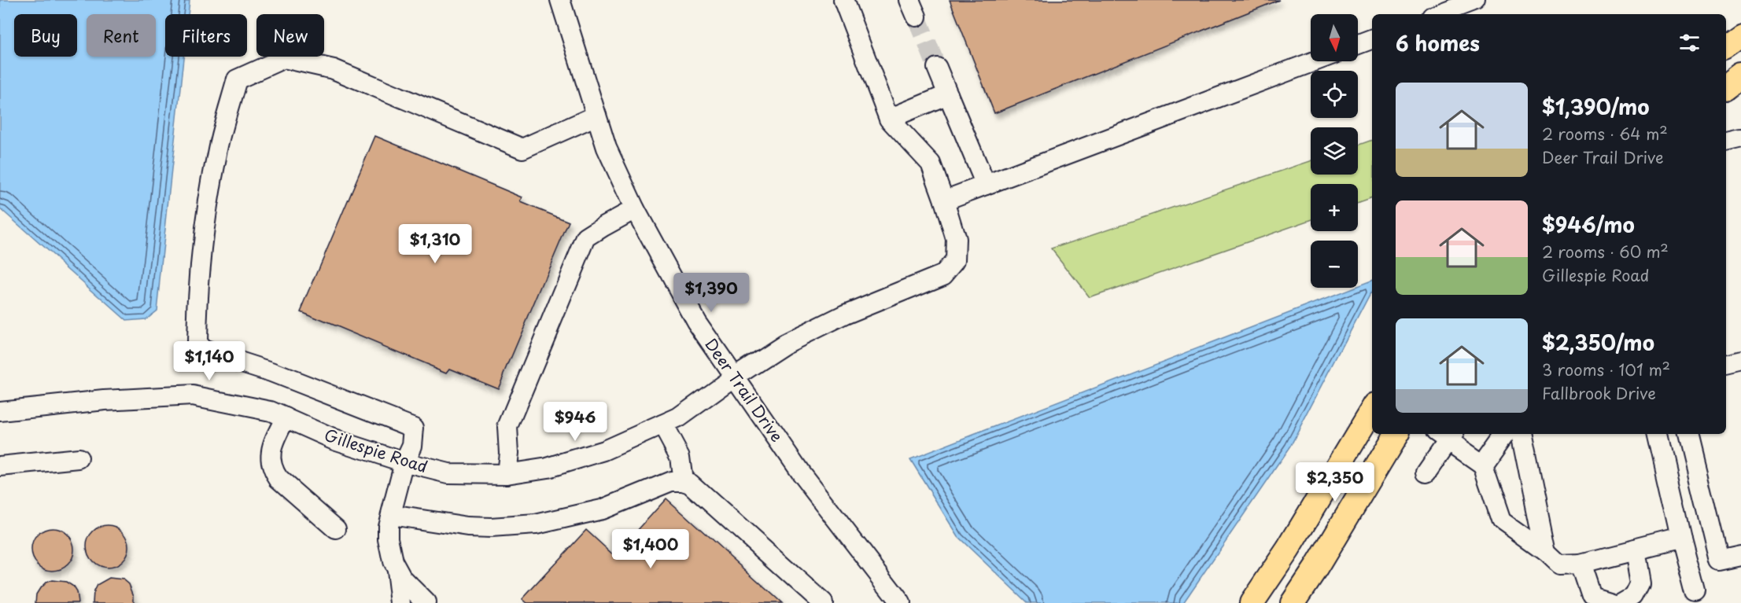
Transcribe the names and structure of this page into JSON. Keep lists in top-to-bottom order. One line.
{"streets":{"street":["Deer Trail Drive","Gillespie Road"]},"crossings":[["Deer Trail Drive","Gillespie Road"]],"north":"bottom","page":{"map_buttons":["+","−"],"chip":["Buy","Rent","Filters","New"],"heading":"6 homes","list":[{"name":"$1,390/mo","note":"2 rooms · 64 m² · Deer Trail Drive"},{"name":"$946/mo","note":"2 rooms · 60 m² · Gillespie Road"},{"name":"$2,350/mo","note":"3 rooms · 101 m² · Fallbrook Drive"}],"price":["$1,310","$1,390","$1,140","$946","$2,350","$1,400"]}}
